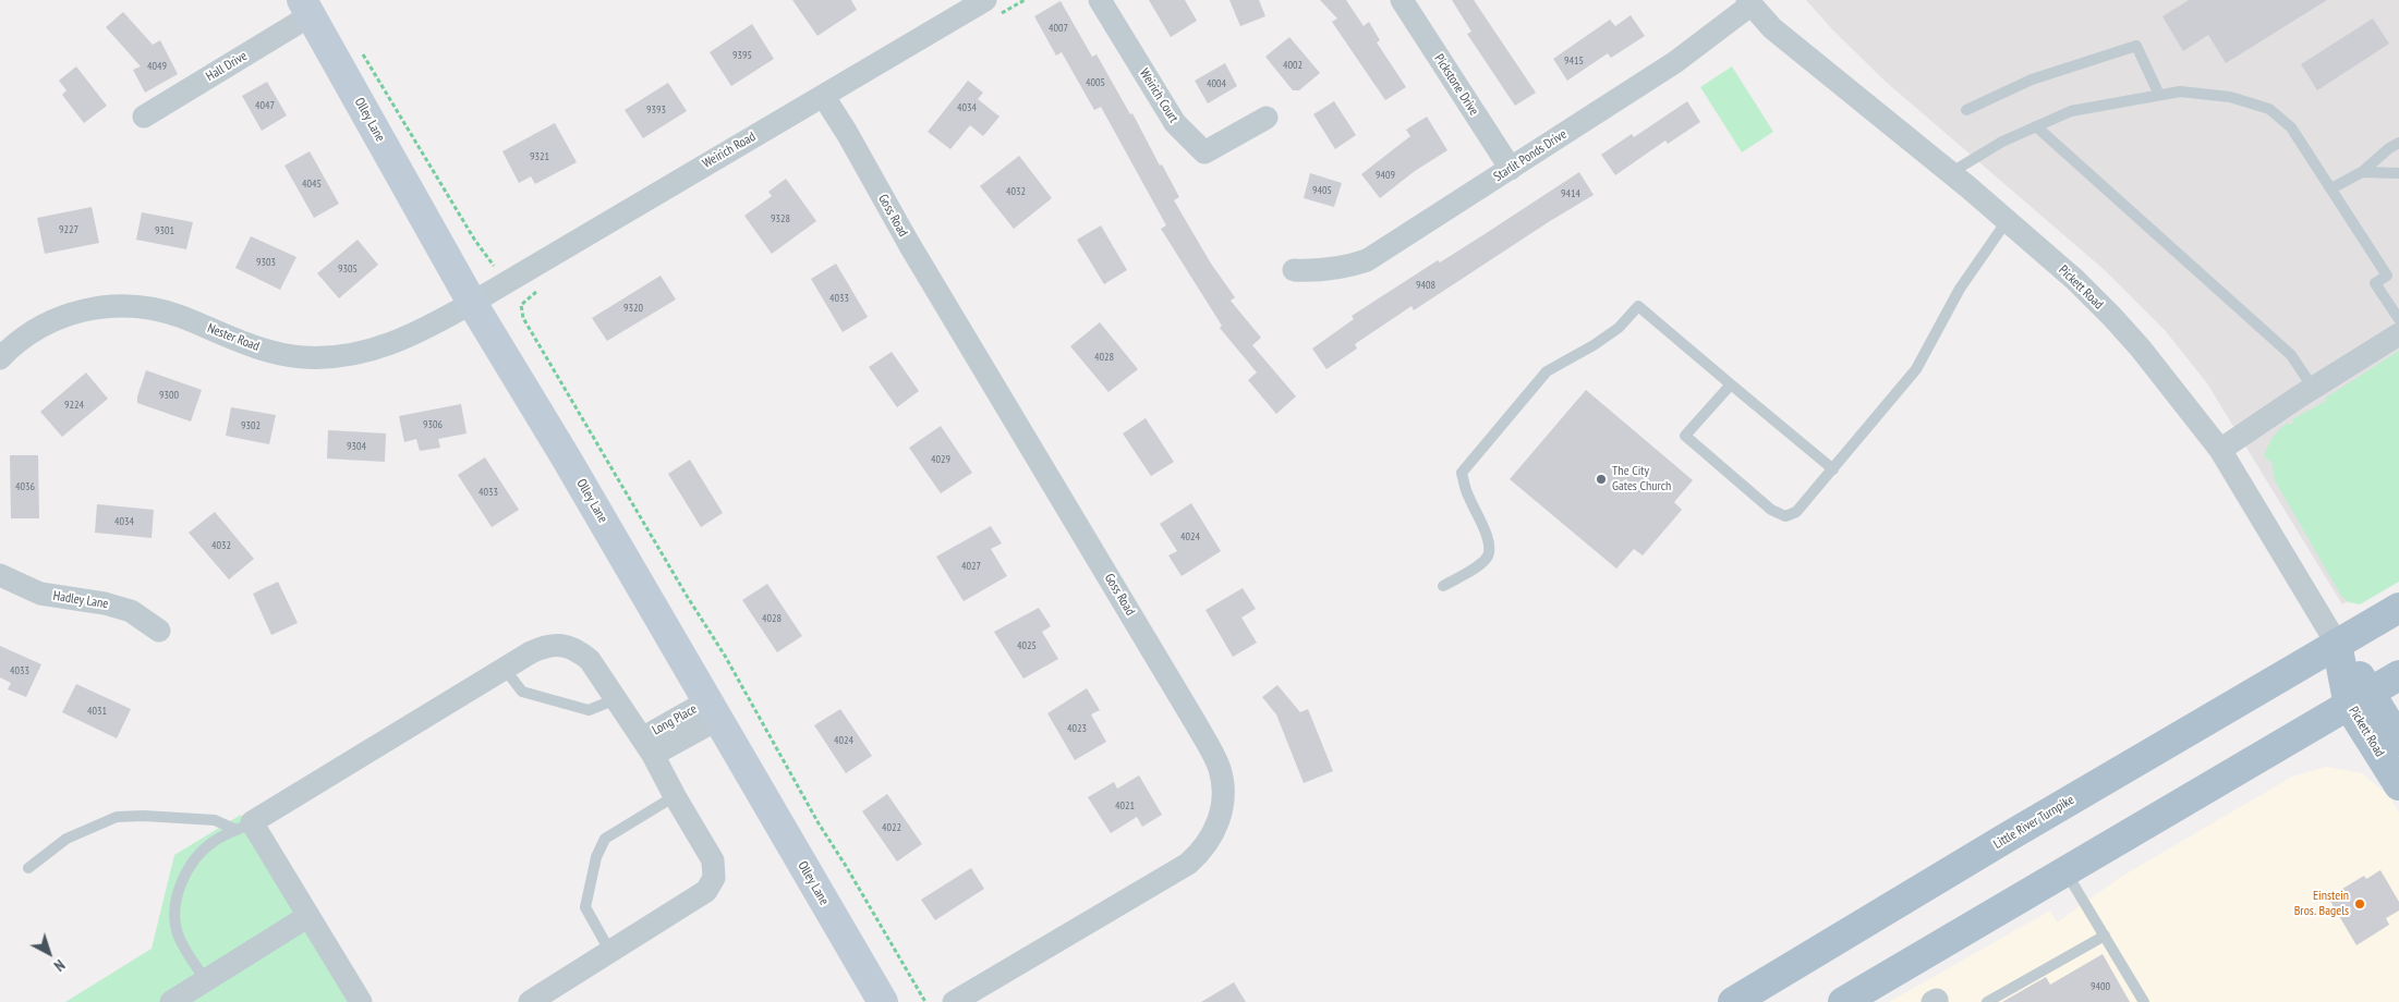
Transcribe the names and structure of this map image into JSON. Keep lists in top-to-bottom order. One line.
{"streets":{"main road":["Olley Lane","Pickett Road","Little River Turnpike"],"street":["Hall Drive","Pickstone Drive","Weirich Court","Weirich Road","Starlit Ponds Drive","Goss Road","Nester Road","Hadley Lane","Long Place"]},"crossings":[["Hall Drive","Olley Lane"],["Pickstone Drive","Starlit Ponds Drive"],["Olley Lane","Weirich Road"],["Olley Lane","Nester Road"],["Olley Lane","Long Place"],["Weirich Road","Goss Road"],["Weirich Road","Nester Road"],["Starlit Ponds Drive","Pickett Road"],["Pickett Road","Little River Turnpike"]],"places":["The City Gates Church","Einstein Bros. Bagels"],"house_numbers":["4007","9395","9415","4002","4049","4005","4004","4047","4034","9393","9321","9409","4045","9405","4032","9414","9328","9227","9301","9303","9305","9408","4033","9320","4028","9300","9224","9306","9302","9304","4029","4036","4033","4034","4024","4032","4027","4028","4025","4033","4031","4023","4024","4021","4022","9400"],"north":"bottom right"}
